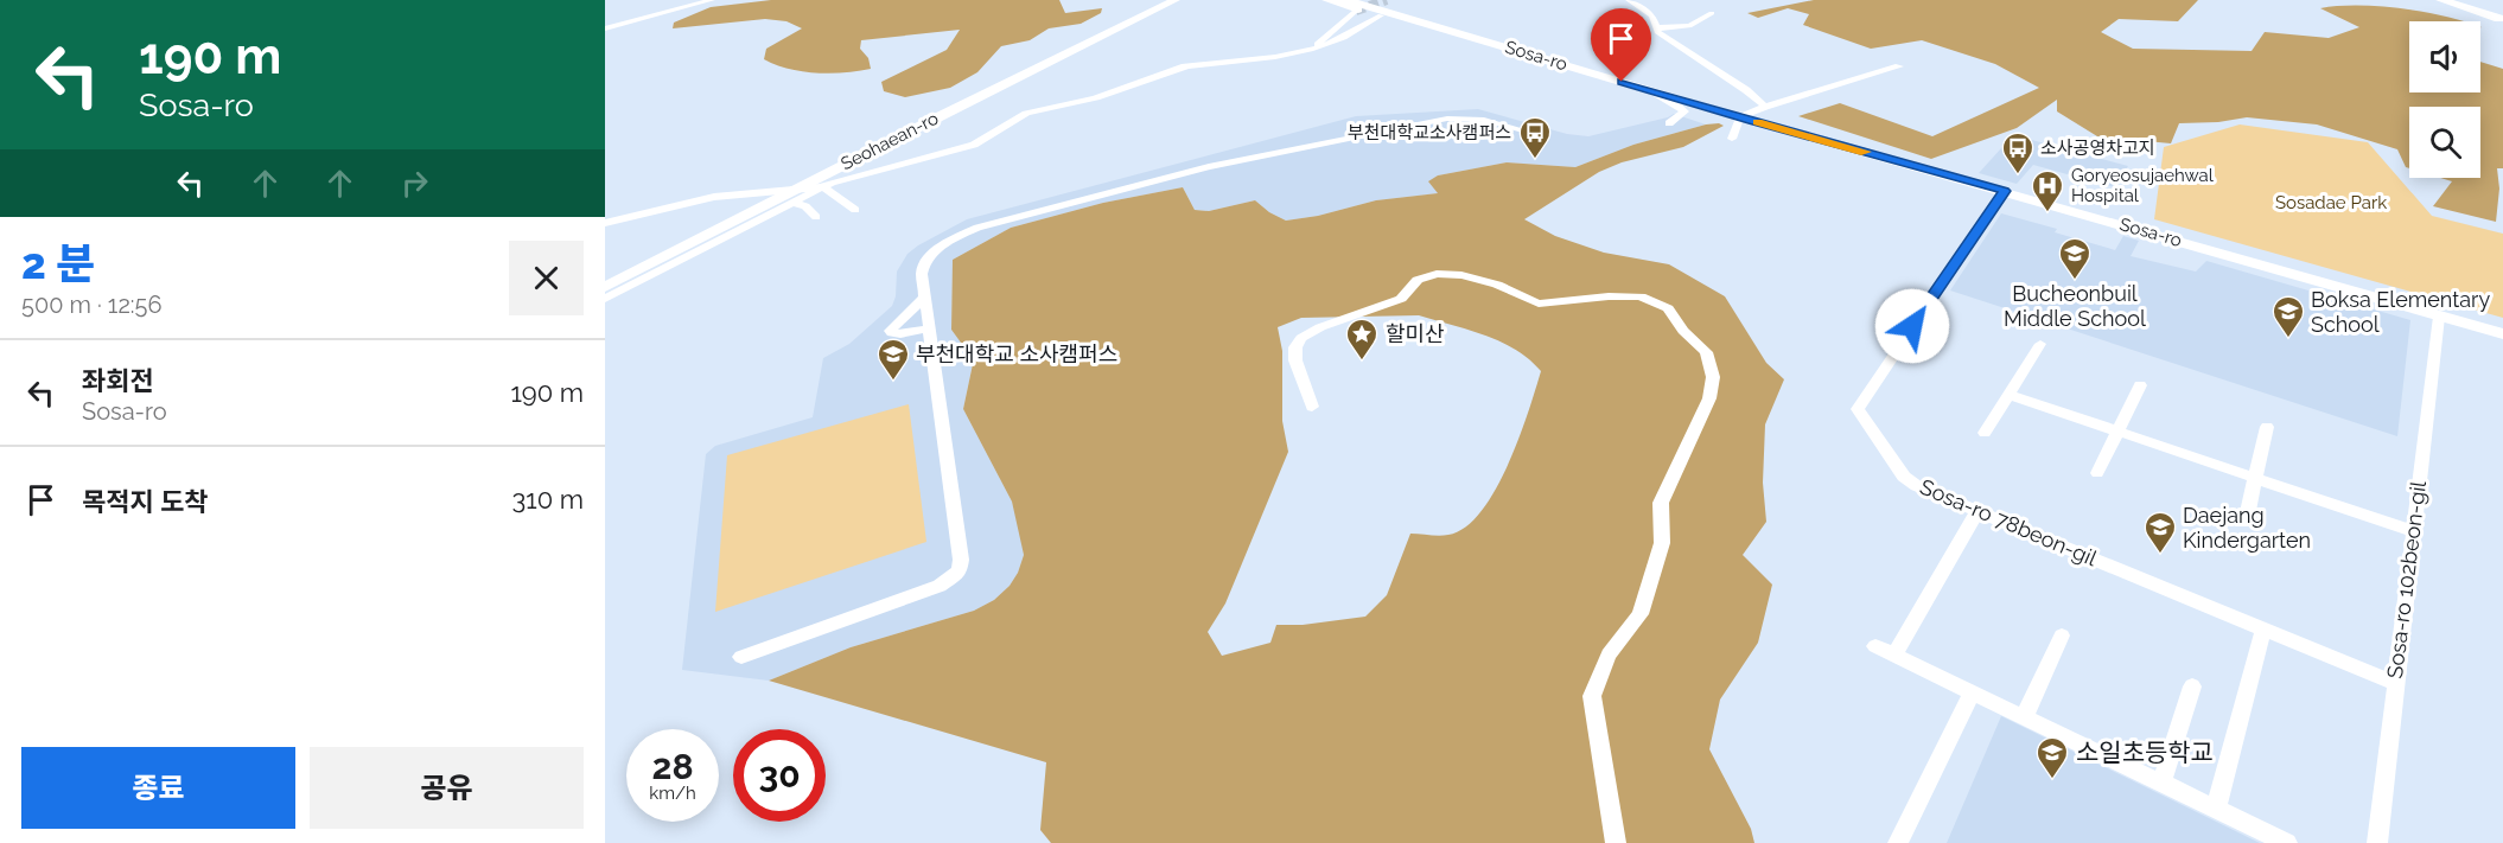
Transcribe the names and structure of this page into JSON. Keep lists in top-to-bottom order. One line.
{"streets":{"street":["Sosa-ro","Seohaean-ro","Sosa-ro 78beon-gil","Sosa-ro 102beon-gil"]},"crossings":[["Sosa-ro","Sosa-ro 78beon-gil"],["Sosa-ro","Sosa-ro 102beon-gil"],["Sosa-ro 78beon-gil","Sosa-ro 102beon-gil"]],"parks":["Sosadae Park"],"places":{"bus stop":["부천대학교소사캠퍼스","소사공영차고지"],"hospital":["Goryeosujaehwal Hospital"],"school or university":["Bucheonbuil Middle School","Boksa Elementary School","부천대학교 소사캠퍼스","Daejang Kindergarten","소일초등학교"],"place":["할미산"]},"page":{"turn":["190 m","Sosa-ro"],"heading":["2 분","500 m · 12:56"],"list":[{"name":"좌회전","note":"Sosa-ro","value":"190 m"},{"name":"목적지 도착","value":"310 m"}],"speed":"28 km/h","limit":"30","buttons":["종료","공유"]}}
